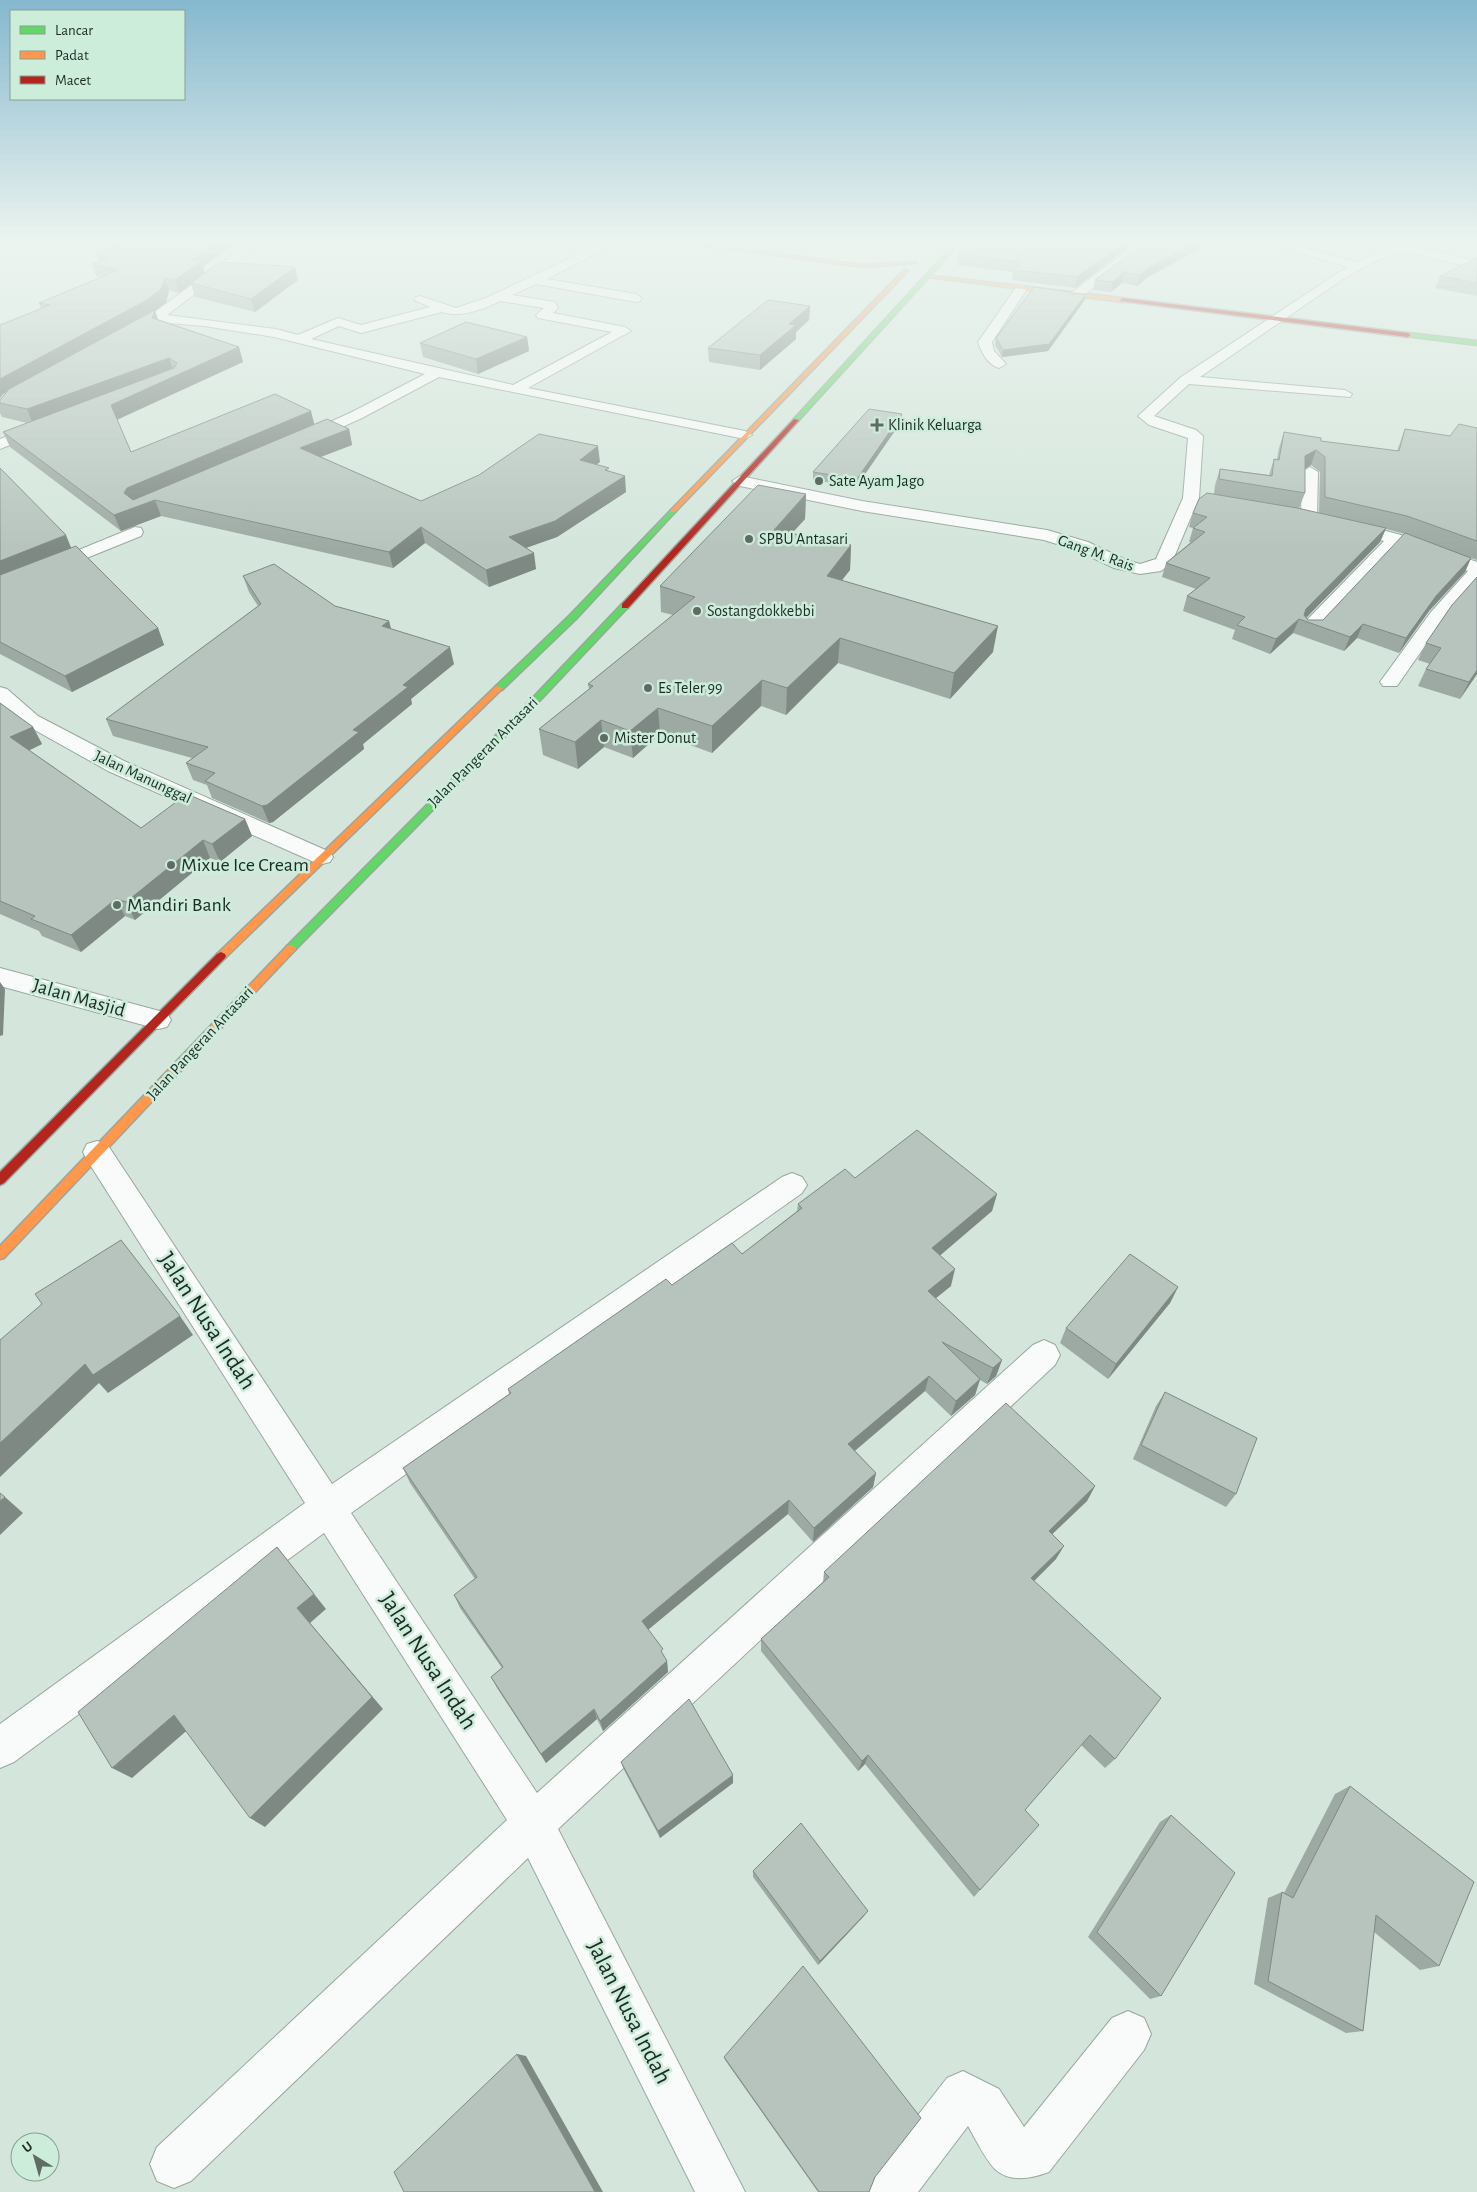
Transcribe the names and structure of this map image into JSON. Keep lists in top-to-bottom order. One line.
{"streets":{"main road":["Jalan Pangeran Antasari"],"street":["Gang M. Rais","Jalan Manunggal","Jalan Masjid","Jalan Nusa Indah"]},"crossings":[["Gang M. Rais","Jalan Pangeran Antasari"],["Jalan Pangeran Antasari","Jalan Manunggal"],["Jalan Pangeran Antasari","Jalan Masjid"],["Jalan Pangeran Antasari","Jalan Nusa Indah"]],"places":{"health":["Klinik Keluarga"],"other":["Sate Ayam Jago","SPBU Antasari","Sostangdokkebbi","Es Teler 99","Mister Donut","Mixue Ice Cream","Mandiri Bank"]},"legend":["Lancar","Padat","Macet"],"north":"top left"}
